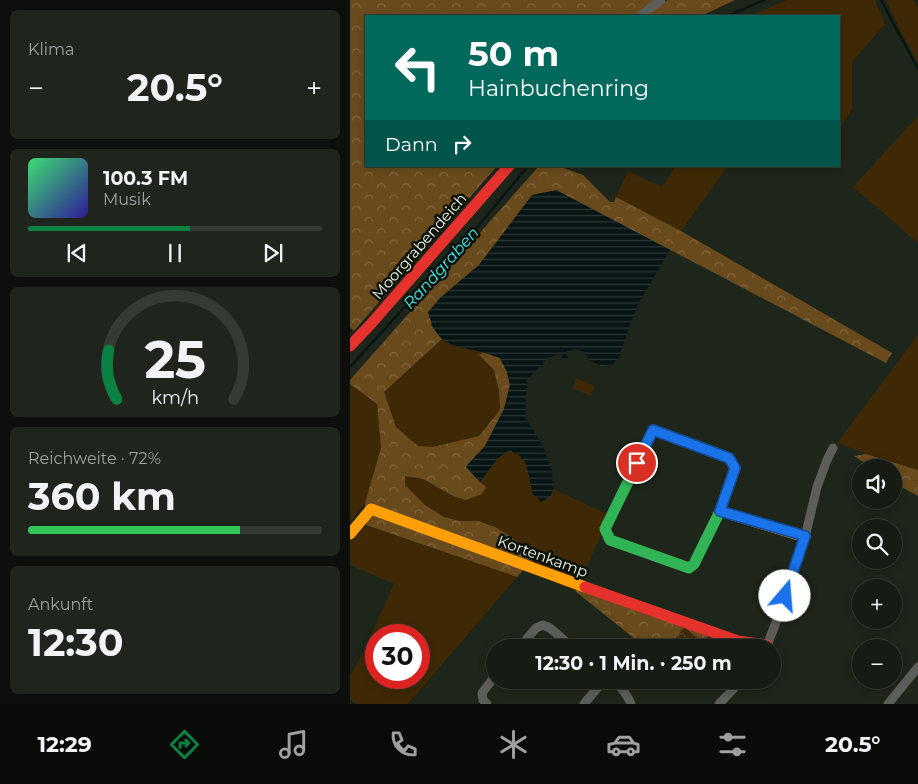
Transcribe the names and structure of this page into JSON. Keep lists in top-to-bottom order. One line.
{"streets":{"street":["Moorgrabendeich","Kortenkamp"]},"water":["Randgraben"],"page":{"tile":["Klima",["Reichweite · 72%","360 km"],["Ankunft","12:30"]],"turn":["50 m","Hainbuchenring"],"heat":["−","20.5°","+"],"then":"Dann","song":["100.3 FM","Musik"],"map_buttons":["+","−"],"limit":"30","trip":"12:30 · 1 Min. · 250 m","tabs":["12:29","20.5°"],"gauge":["25","km/h"]}}
